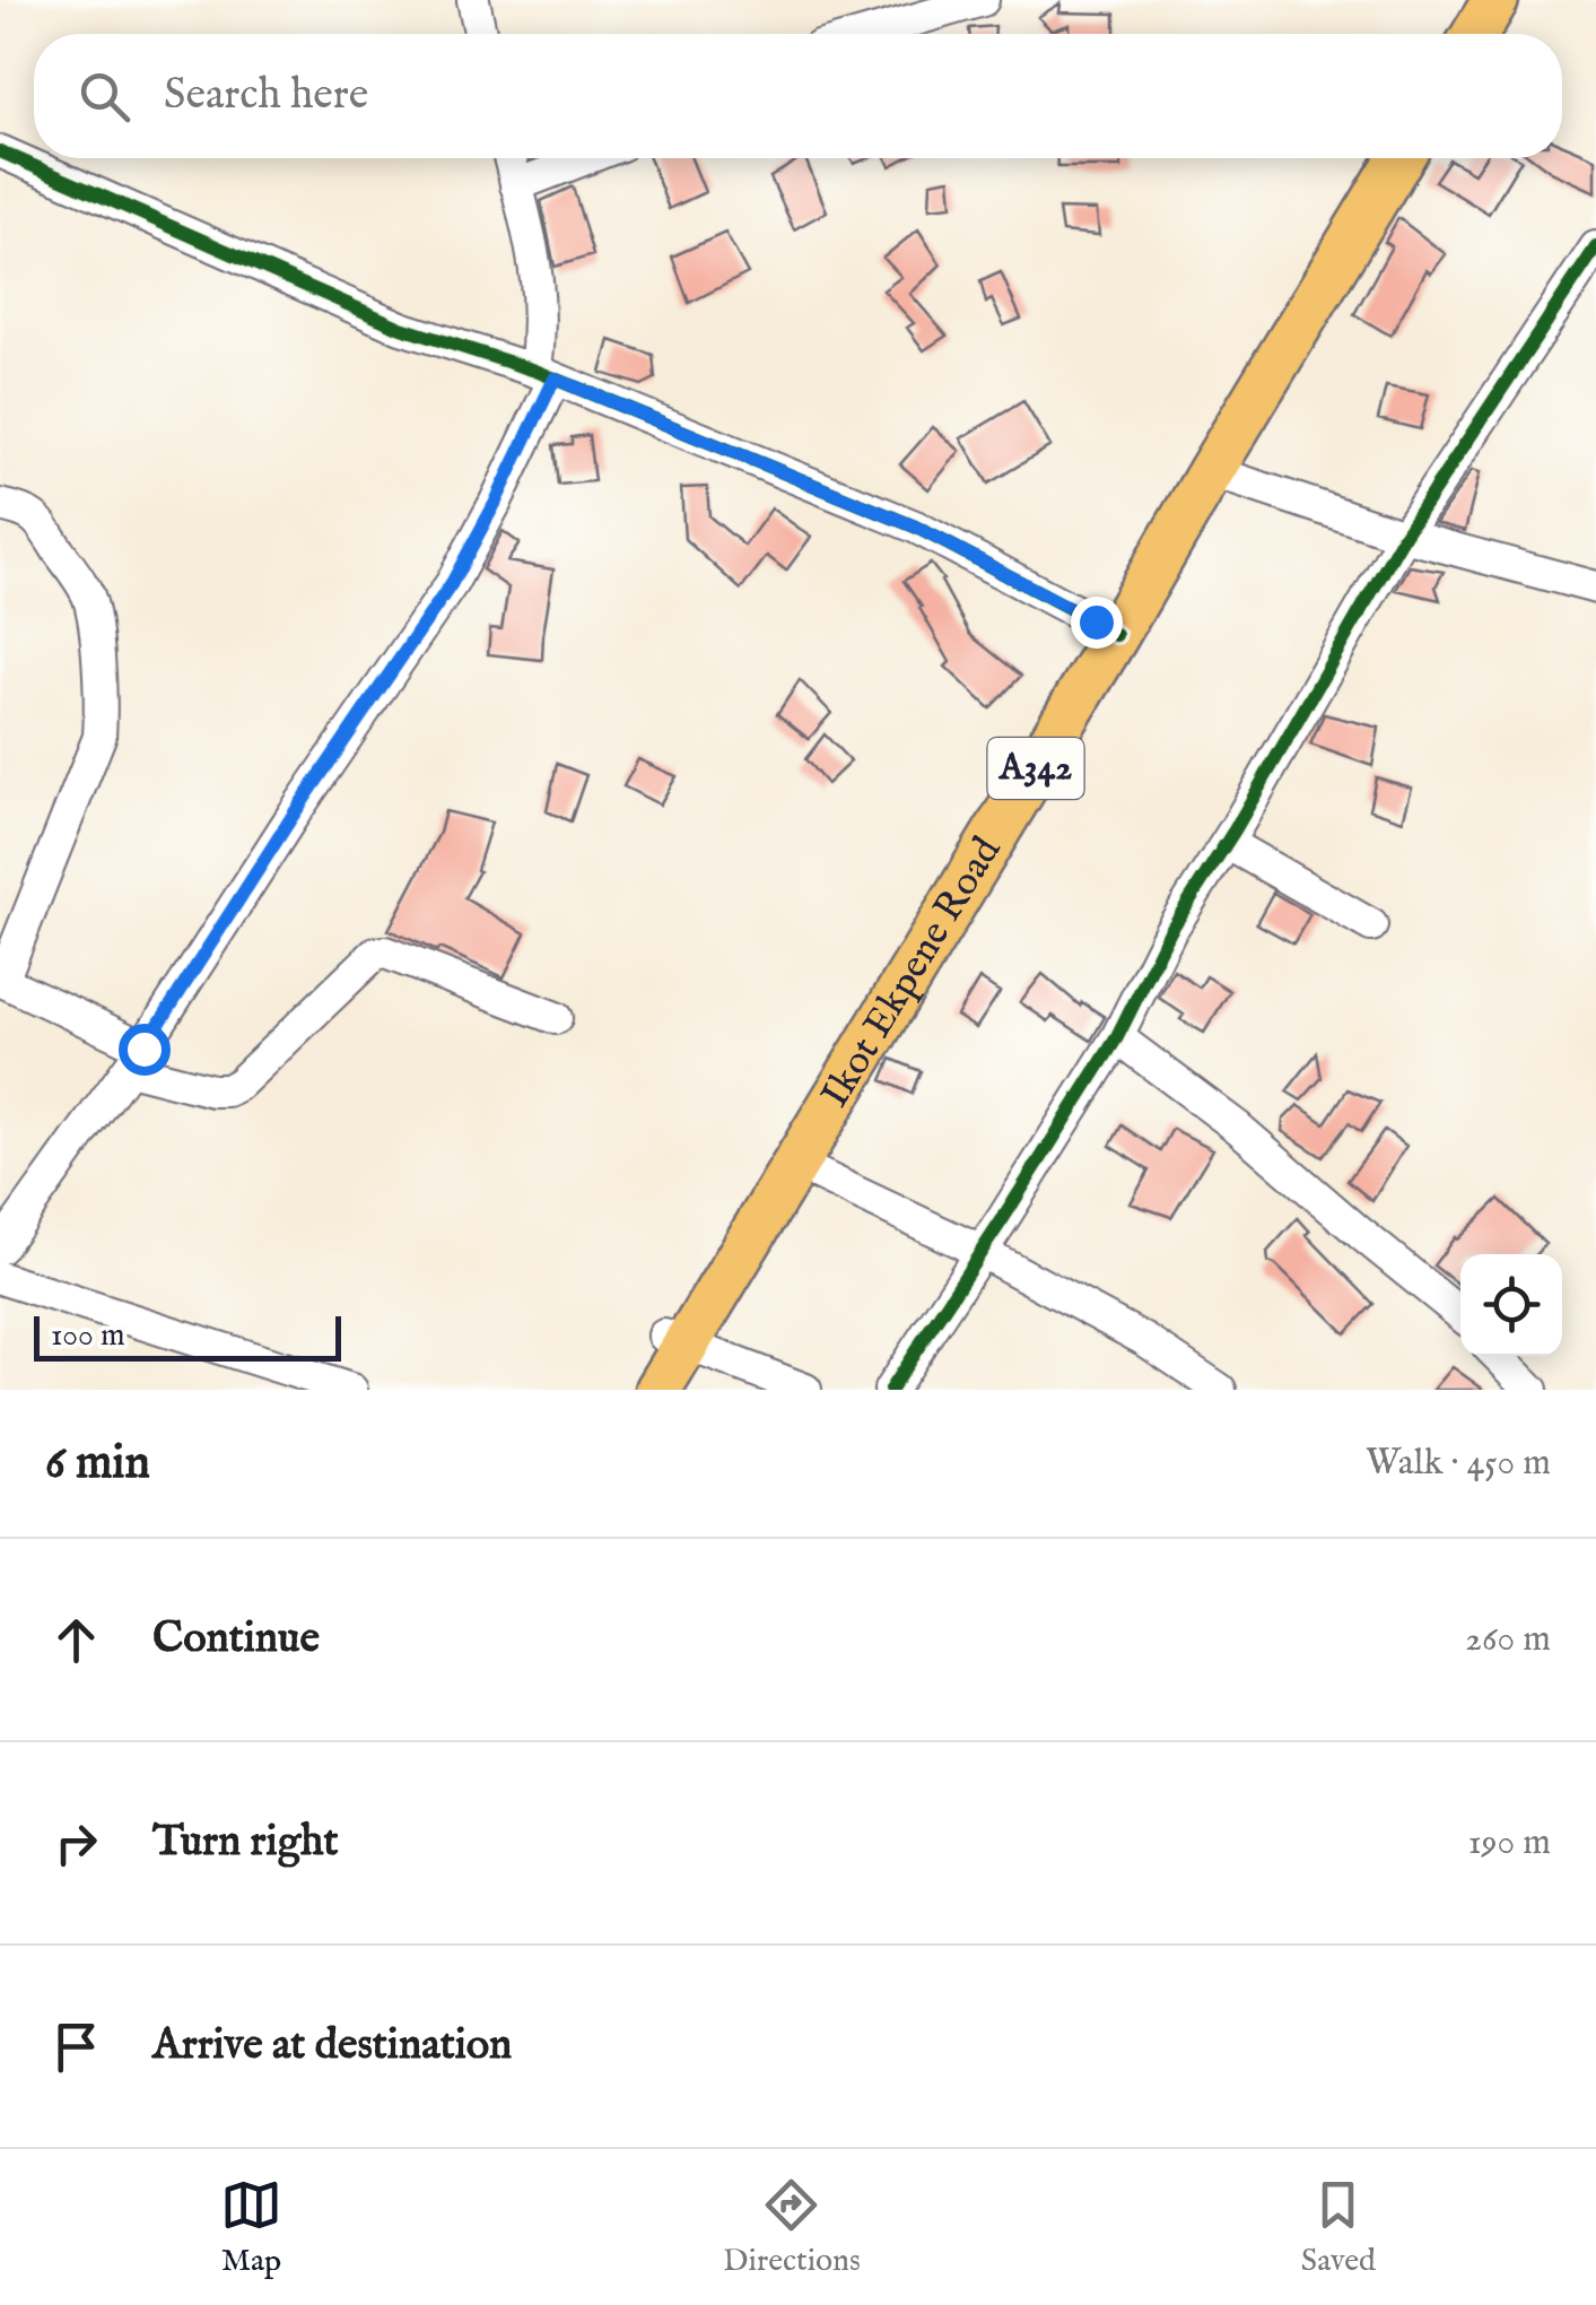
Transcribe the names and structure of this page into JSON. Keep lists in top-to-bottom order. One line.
{"streets":{"highway":["A342","Ikot Ekpene Road"]},"scale_bar":"100 m","page":{"search":"Search here","scale":"100 m","heading":["6 min","Walk · 450 m"],"list":[["Continue","260 m"],["Turn right","190 m"],"Arrive at destination"],"nav":["Map","Directions","Saved"]}}
